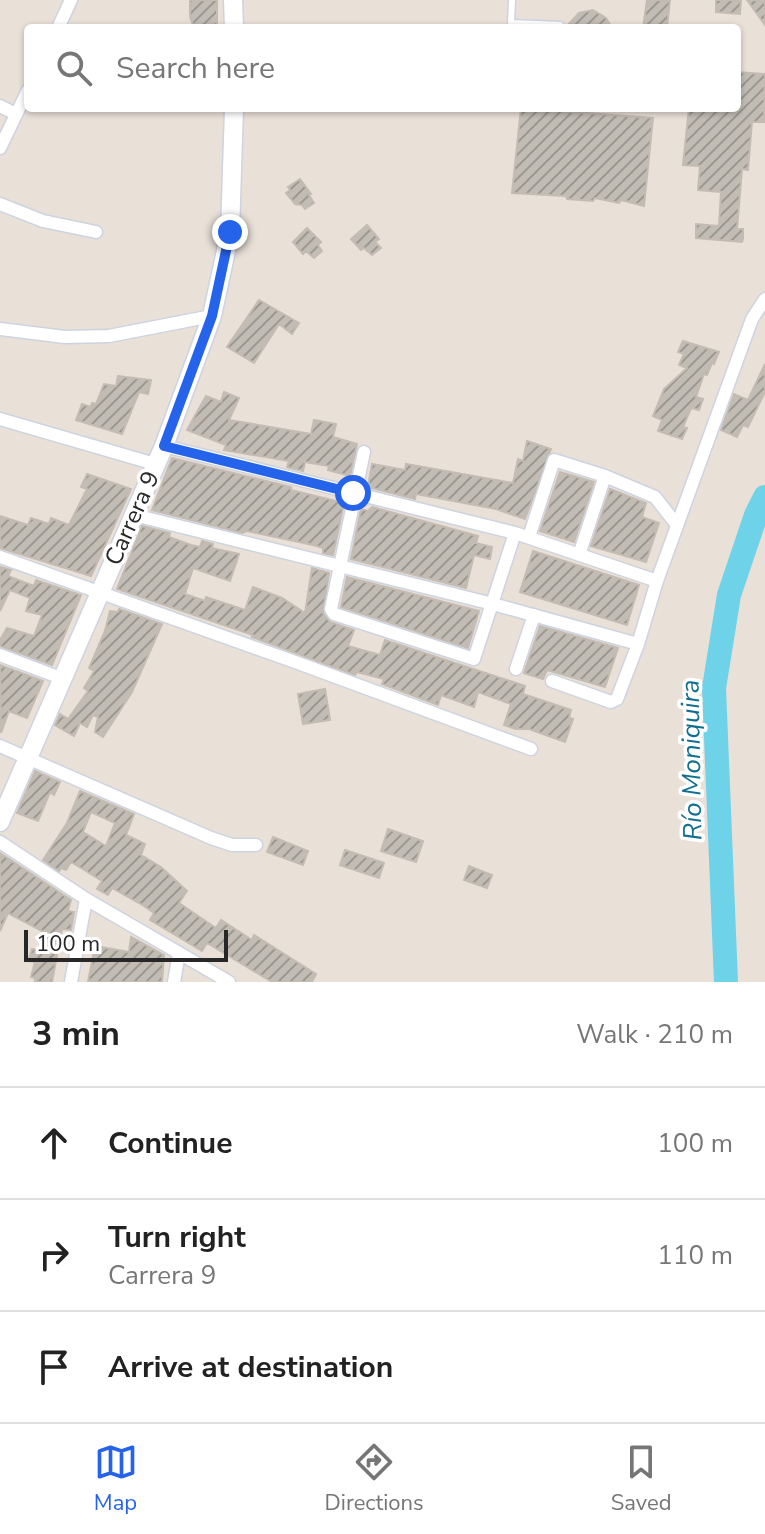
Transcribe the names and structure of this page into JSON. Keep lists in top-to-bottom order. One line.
{"streets":{"main road":["Carrera 9"]},"water":["Río Moniquira"],"scale_bar":"100 m","page":{"search":"Search here","scale":"100 m","heading":["3 min","Walk · 210 m"],"list":[["Continue","100 m"],["Turn right","Carrera 9","110 m"],"Arrive at destination"],"nav":["Map","Directions","Saved"]}}
